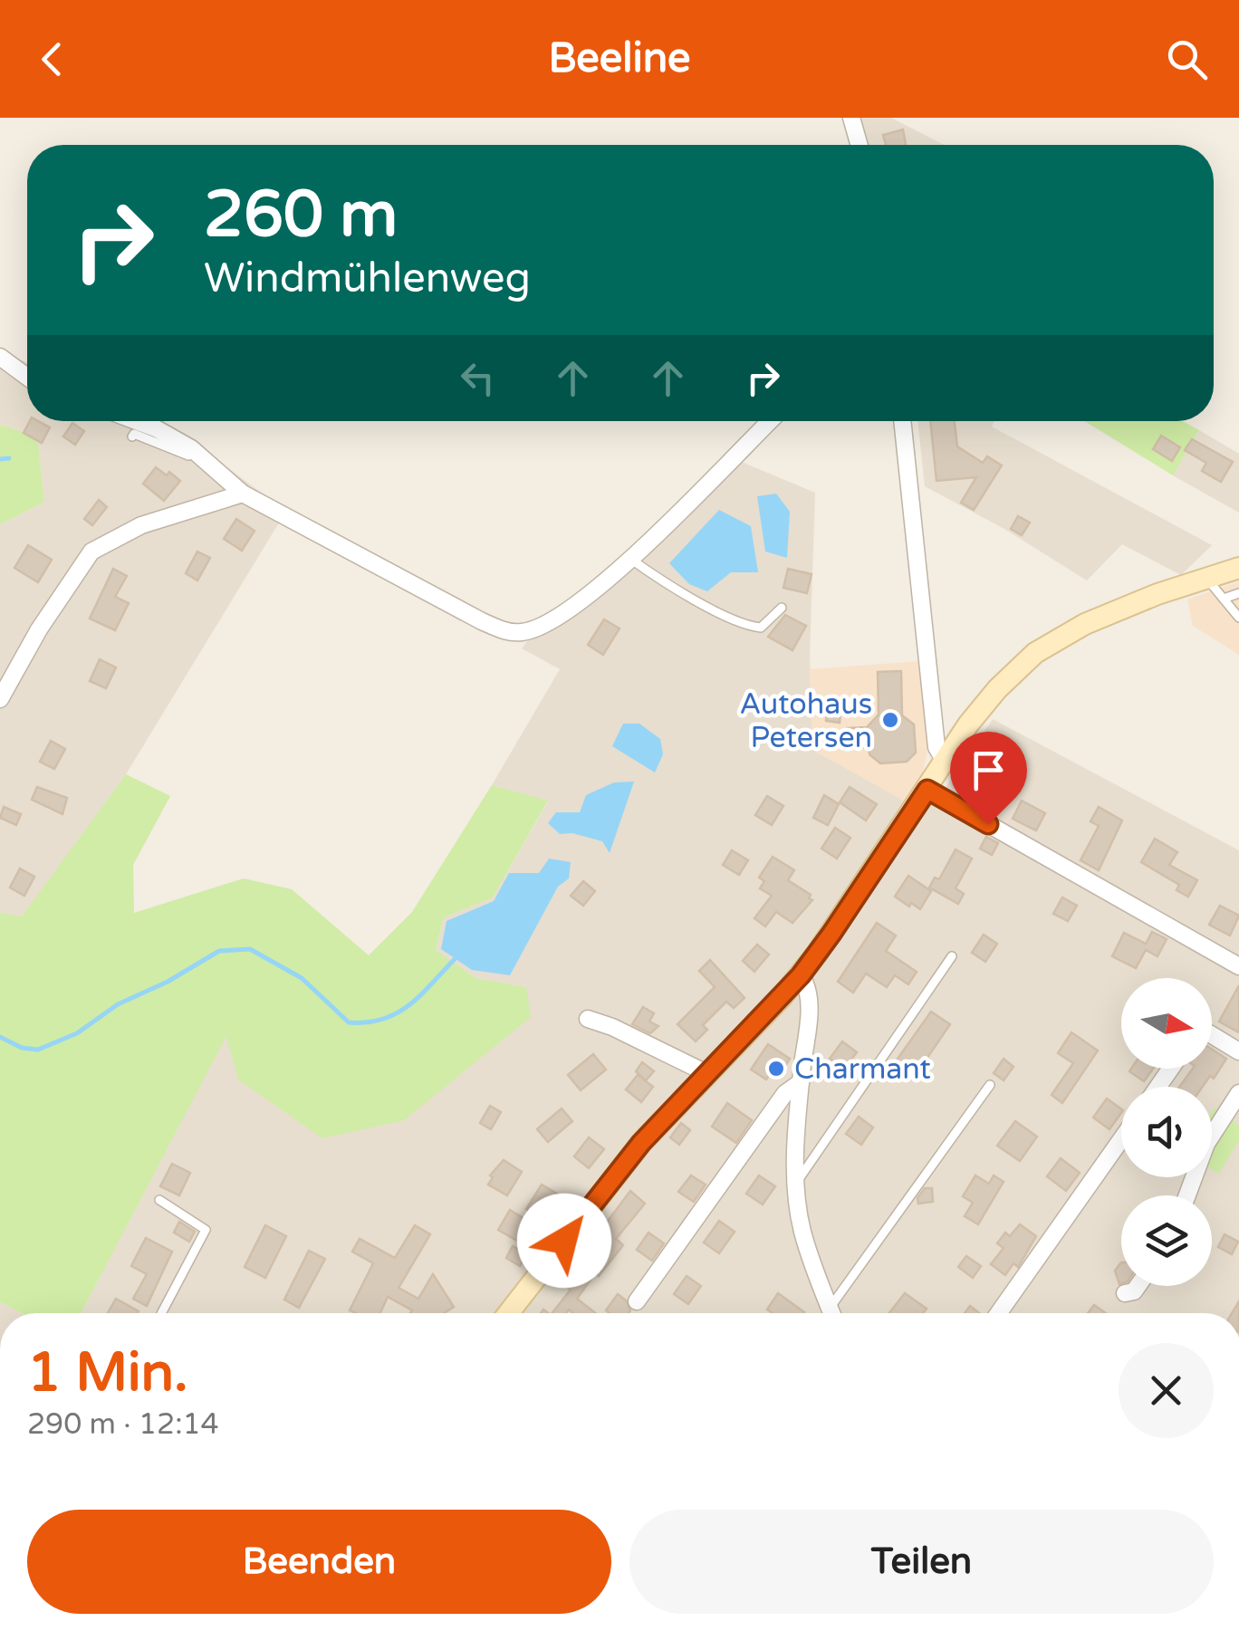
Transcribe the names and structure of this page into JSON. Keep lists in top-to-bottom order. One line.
{"places":["Autohaus Petersen","Charmant"],"north":"right","page":{"header":"Beeline","turn":["260 m","Windmühlenweg"],"heading":["1 Min.","290 m · 12:14"],"buttons":["Beenden","Teilen"]}}
